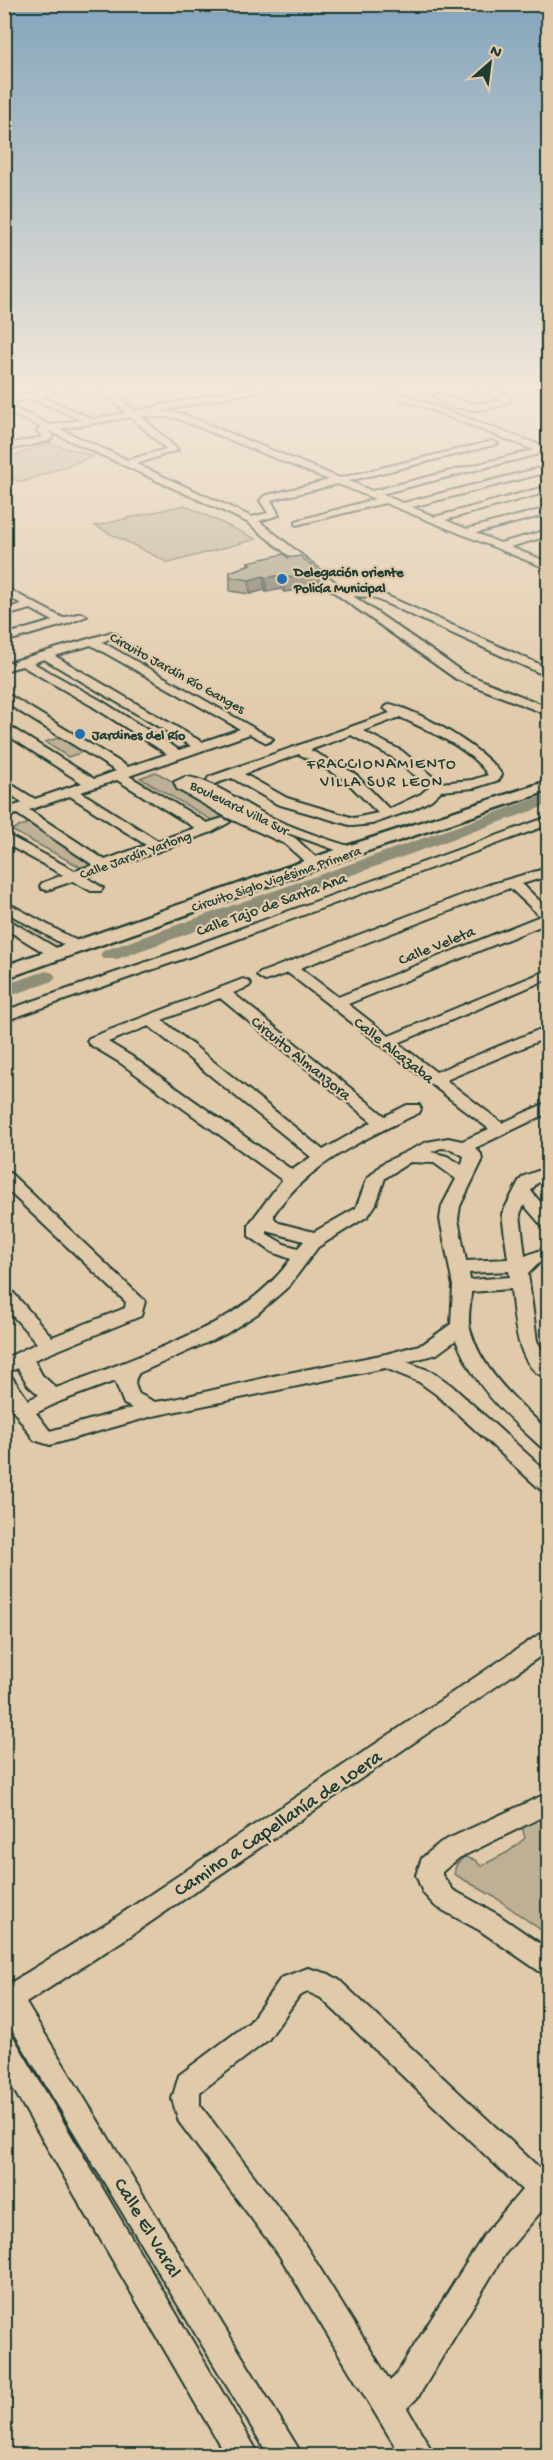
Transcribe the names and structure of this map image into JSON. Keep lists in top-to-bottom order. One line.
{"streets":{"main road":["Circuito Siglo Vigésima Primera"],"street":["Circuito Jardín Río Ganges","Boulevard Villa Sur","Calle Jardín Yarlong","Calle Tajo de Santa Ana","Calle Veleta","Calle Alcazaba","Circuito Almanzora","Camino a Capellanía de Loera","Calle El Varal"]},"crossings":[["Boulevard Villa Sur","Circuito Siglo Vigésima Primera"],["Calle Veleta","Calle Alcazaba"],["Camino a Capellanía de Loera","Calle El Varal"]],"districts":["FRACCIONAMIENTO VILLA SUR LEON"],"places":["Delegación oriente Policía Municipal","Jardines del Río"],"north":"top right"}
